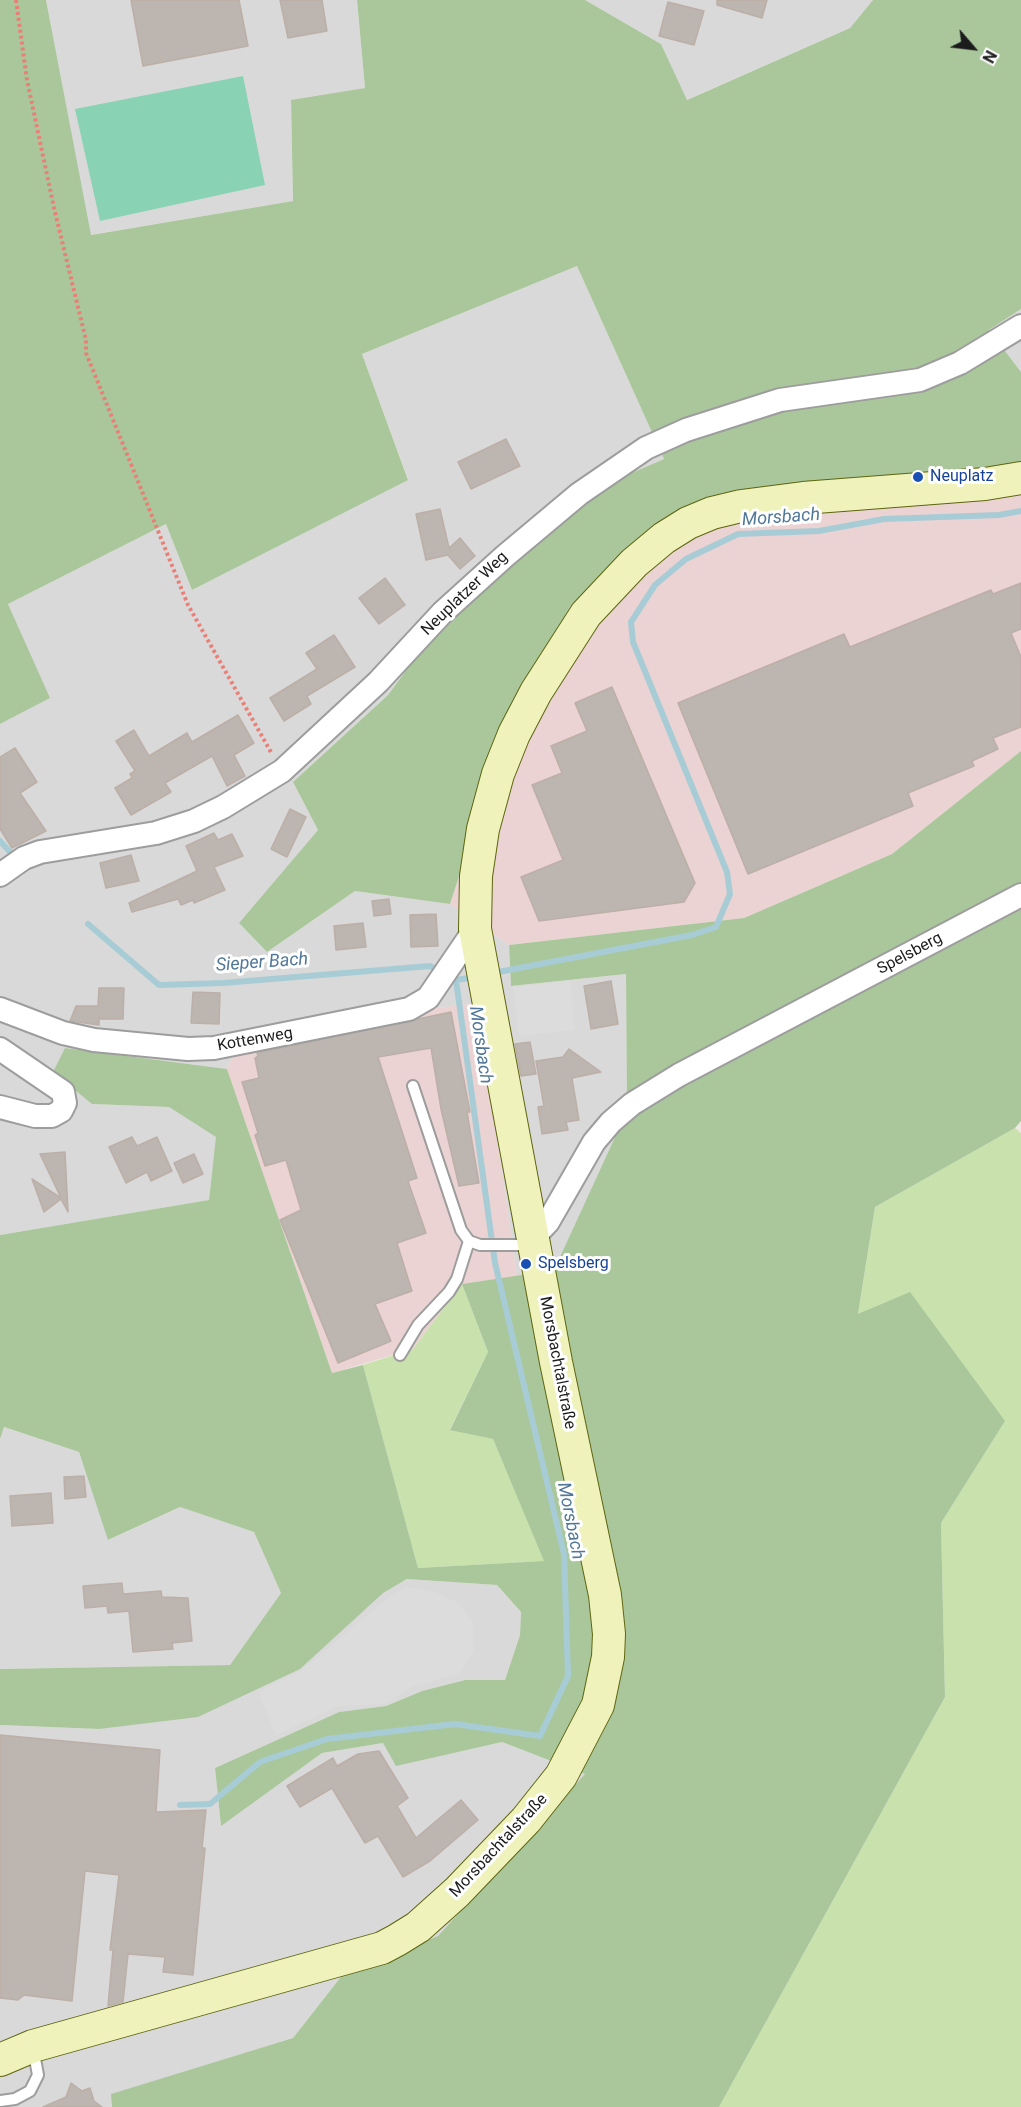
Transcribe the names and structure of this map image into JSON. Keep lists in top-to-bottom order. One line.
{"streets":{"main road":["Morsbachtalstraße"],"street":["Neuplatzer Weg","Spelsberg","Kottenweg"]},"crossings":[["Spelsberg","Morsbachtalstraße"],["Kottenweg","Morsbachtalstraße"]],"water":["Morsbach","Sieper Bach"],"places":["Neuplatz","Spelsberg"],"north":"bottom right"}
